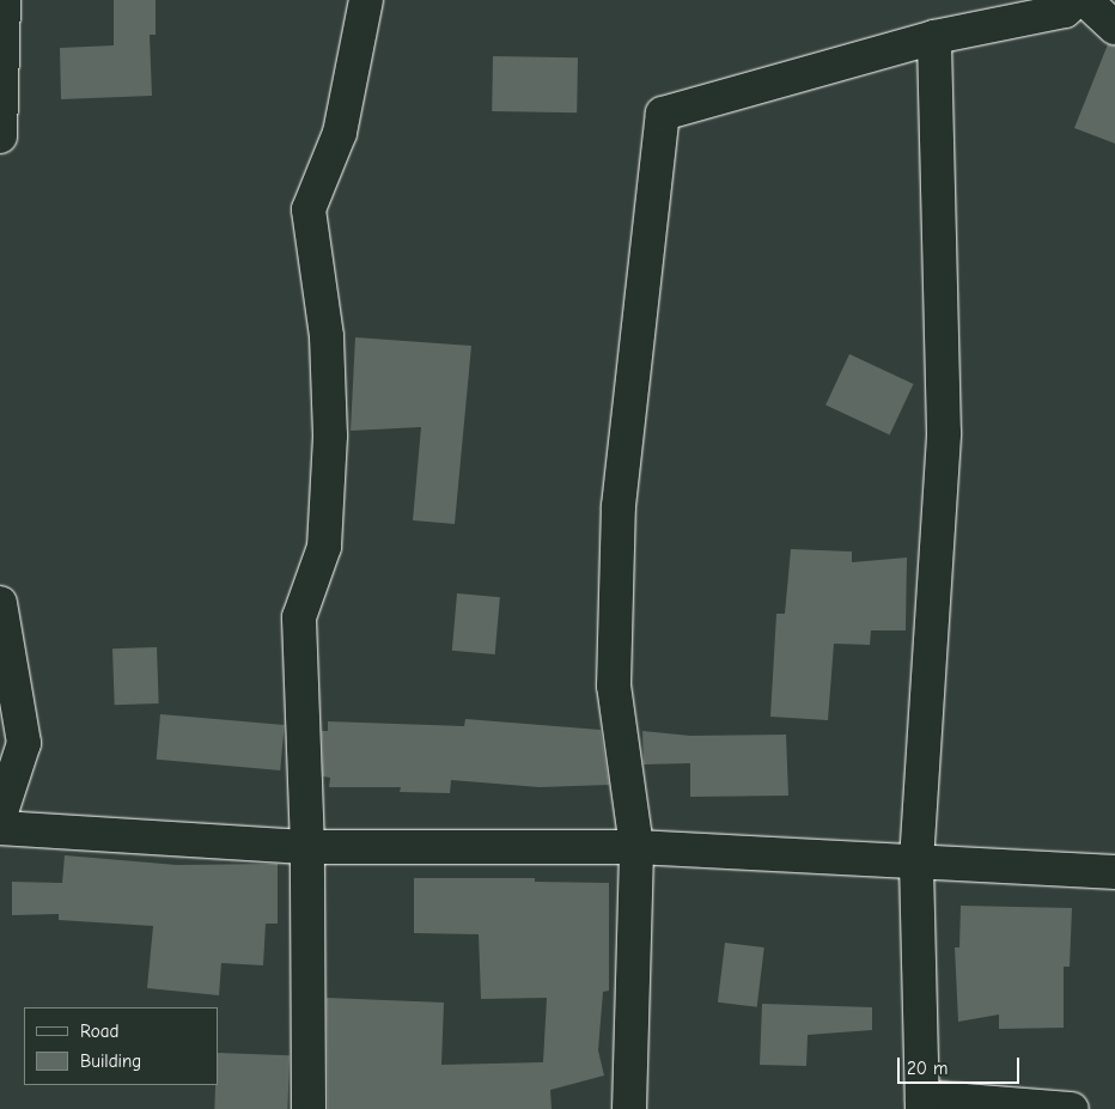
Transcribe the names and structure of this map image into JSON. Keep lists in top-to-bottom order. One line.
{"legend":["Road","Building"],"scale_bar":"20 m"}
